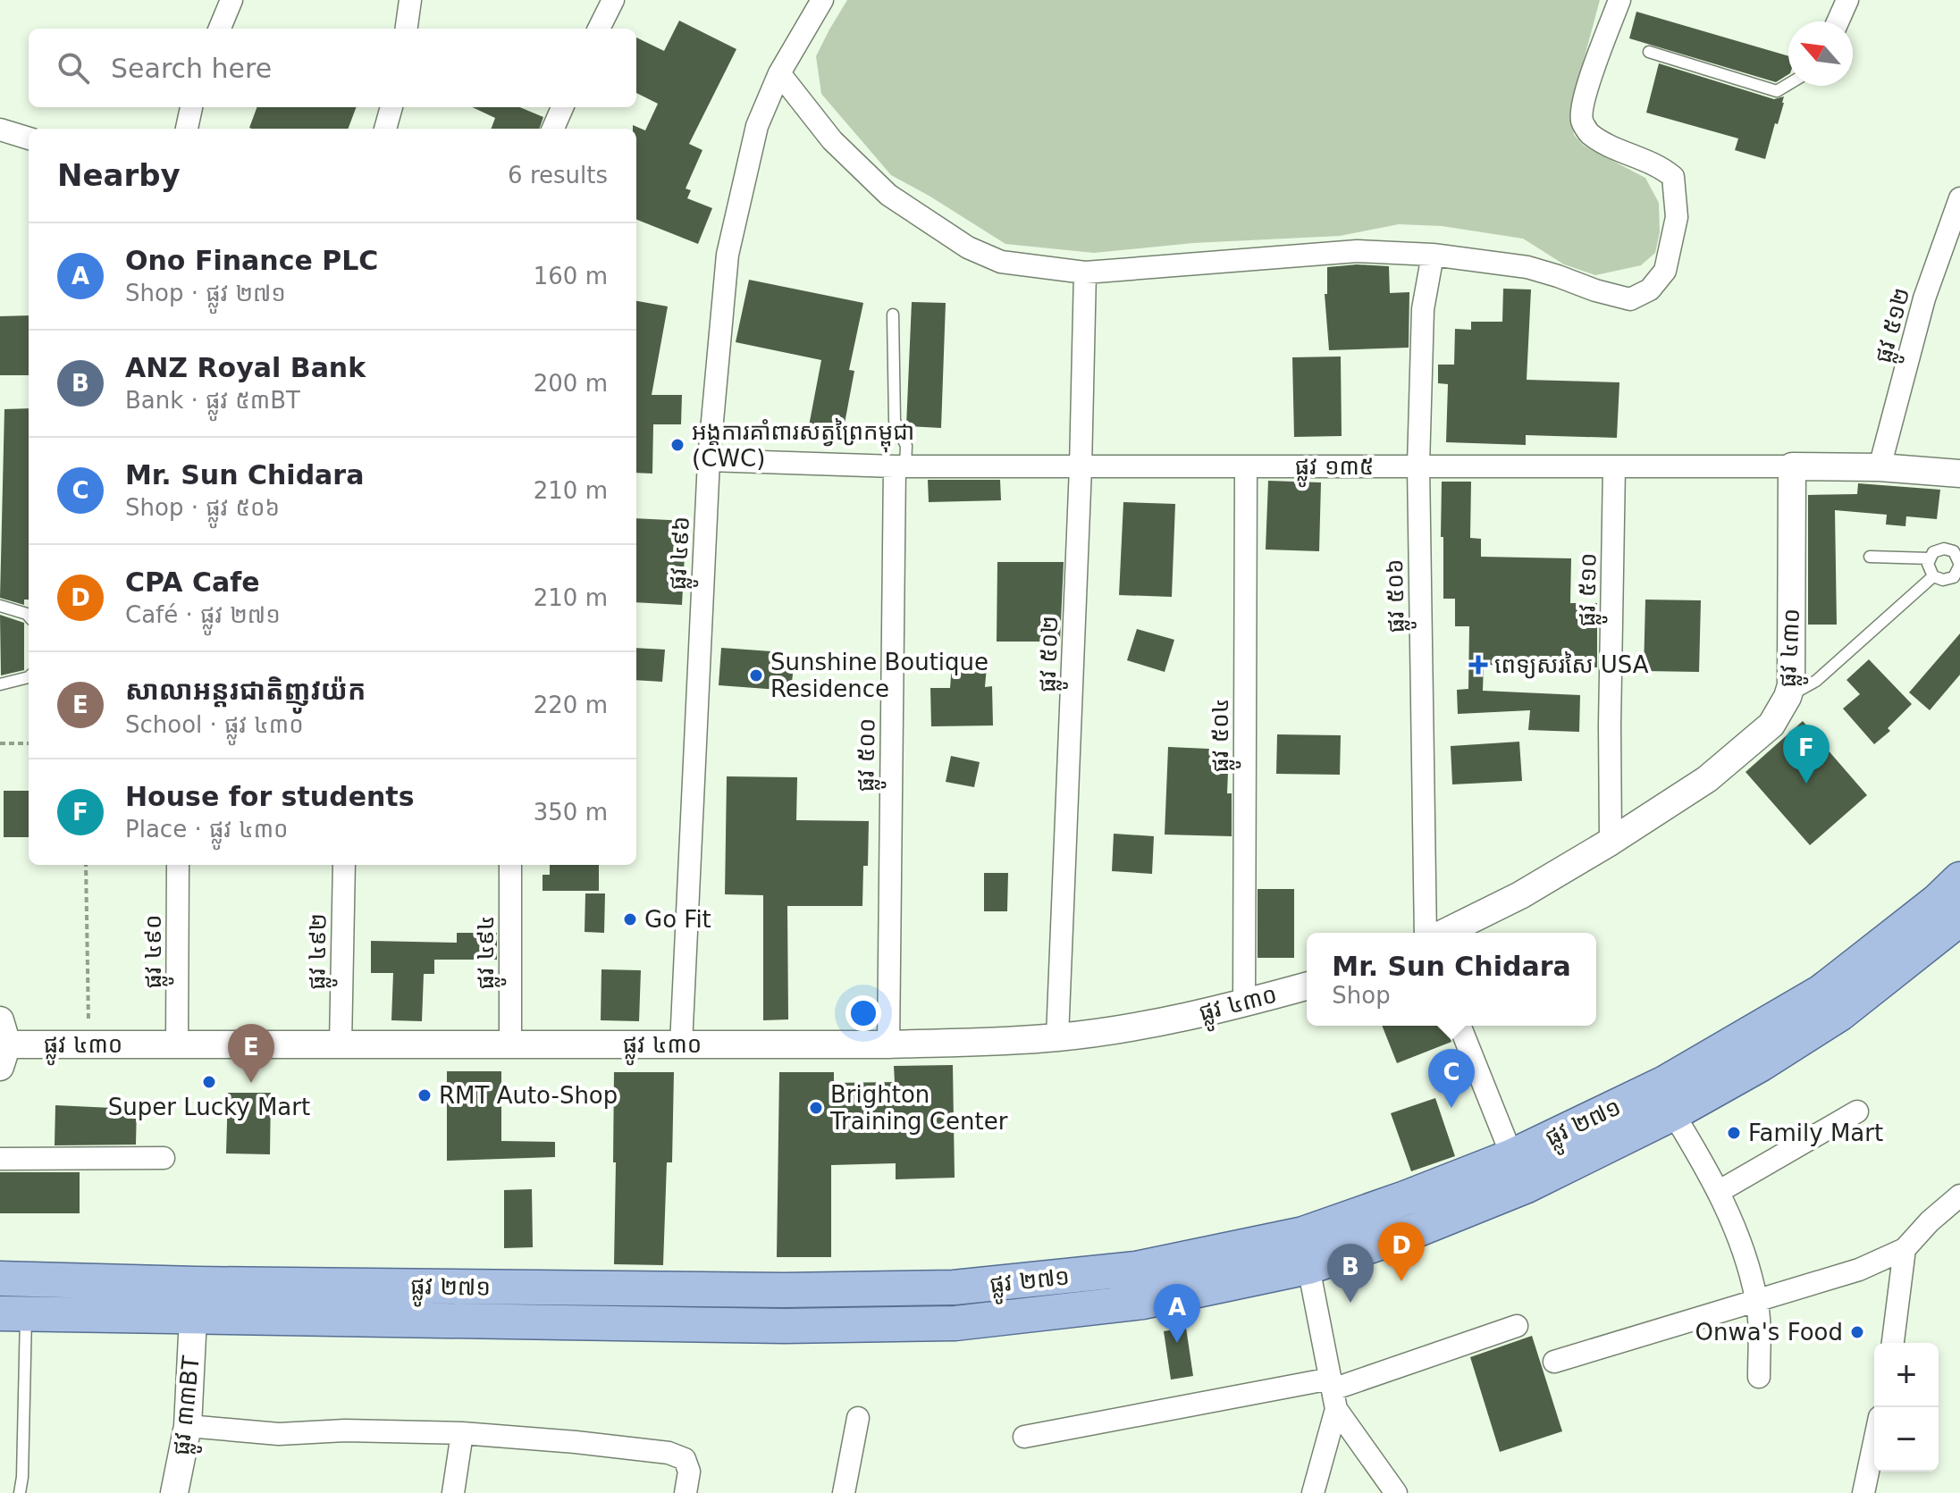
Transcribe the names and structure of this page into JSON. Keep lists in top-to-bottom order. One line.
{"streets":{"main road":["ផ្លូវ ២៧១"],"street":["ផ្លូវ ៥១២","ផ្លូវ ១៣៥","ផ្លូវ ៤៩៦","ផ្លូវ ៥១០","ផ្លូវ ៥០៦","ផ្លូវ ៤៣០","ផ្លូវ ៥០២","ផ្លូវ ៥០៤","ផ្លូវ ៥០០","ផ្លូវ ៤៩០","ផ្លូវ ៤៩២","ផ្លូវ ៤៩៤","ផ្លូវ ៣៣BT"]},"crossings":[["ផ្លូវ ៥១២","ផ្លូវ ១៣៥"],["ផ្លូវ ១៣៥","ផ្លូវ ៤៩៦"],["ផ្លូវ ១៣៥","ផ្លូវ ៥១០"],["ផ្លូវ ១៣៥","ផ្លូវ ៥០៦"],["ផ្លូវ ១៣៥","ផ្លូវ ៤៣០"],["ផ្លូវ ១៣៥","ផ្លូវ ៥០២"],["ផ្លូវ ១៣៥","ផ្លូវ ៥០៤"],["ផ្លូវ ១៣៥","ផ្លូវ ៥០០"],["ផ្លូវ ៤៩៦","ផ្លូវ ៤៣០"],["ផ្លូវ ៥១០","ផ្លូវ ៤៣០"],["ផ្លូវ ៤៣០","ផ្លូវ ៥០២"],["ផ្លូវ ៤៣០","ផ្លូវ ៥០៤"],["ផ្លូវ ៤៣០","ផ្លូវ ៥០០"],["ផ្លូវ ៤៣០","ផ្លូវ ៤៩០"],["ផ្លូវ ៤៣០","ផ្លូវ ៤៩២"],["ផ្លូវ ៤៣០","ផ្លូវ ៤៩៤"],["ផ្លូវ ២៧១","ផ្លូវ ៣៣BT"]],"places":{"other":["អង្គការគាំពារសត្វព្រៃកម្ពុជា (CWC)","Sunshine Boutique Residence","Go Fit","Super Lucky Mart","RMT Auto-Shop","Brighton Training Center","Family Mart","Onwa's Food"],"health":["ពេទ្យសរសៃ USA"]},"north":"top left","page":{"search":"Search here","heading":["Nearby","6 results"],"list":[{"mark":"A","name":"Ono Finance PLC","note":"Shop · ផ្លូវ ២៧១","value":"160 m"},{"mark":"B","name":"ANZ Royal Bank","note":"Bank · ផ្លូវ ៥៣BT","value":"200 m"},{"mark":"C","name":"Mr. Sun Chidara","note":"Shop · ផ្លូវ ៥០៦","value":"210 m"},{"mark":"D","name":"CPA Cafe","note":"Café · ផ្លូវ ២៧១","value":"210 m"},{"mark":"E","name":"សាលាអន្តរជាតិញូវយ៉ក","note":"School · ផ្លូវ ៤៣០","value":"220 m"},{"mark":"F","name":"House for students","note":"Place · ផ្លូវ ៤៣០","value":"350 m"}],"pins":["F","E","C","D","B","A"],"popup":["Mr. Sun Chidara","Shop"],"map_buttons":["+","−"]}}
